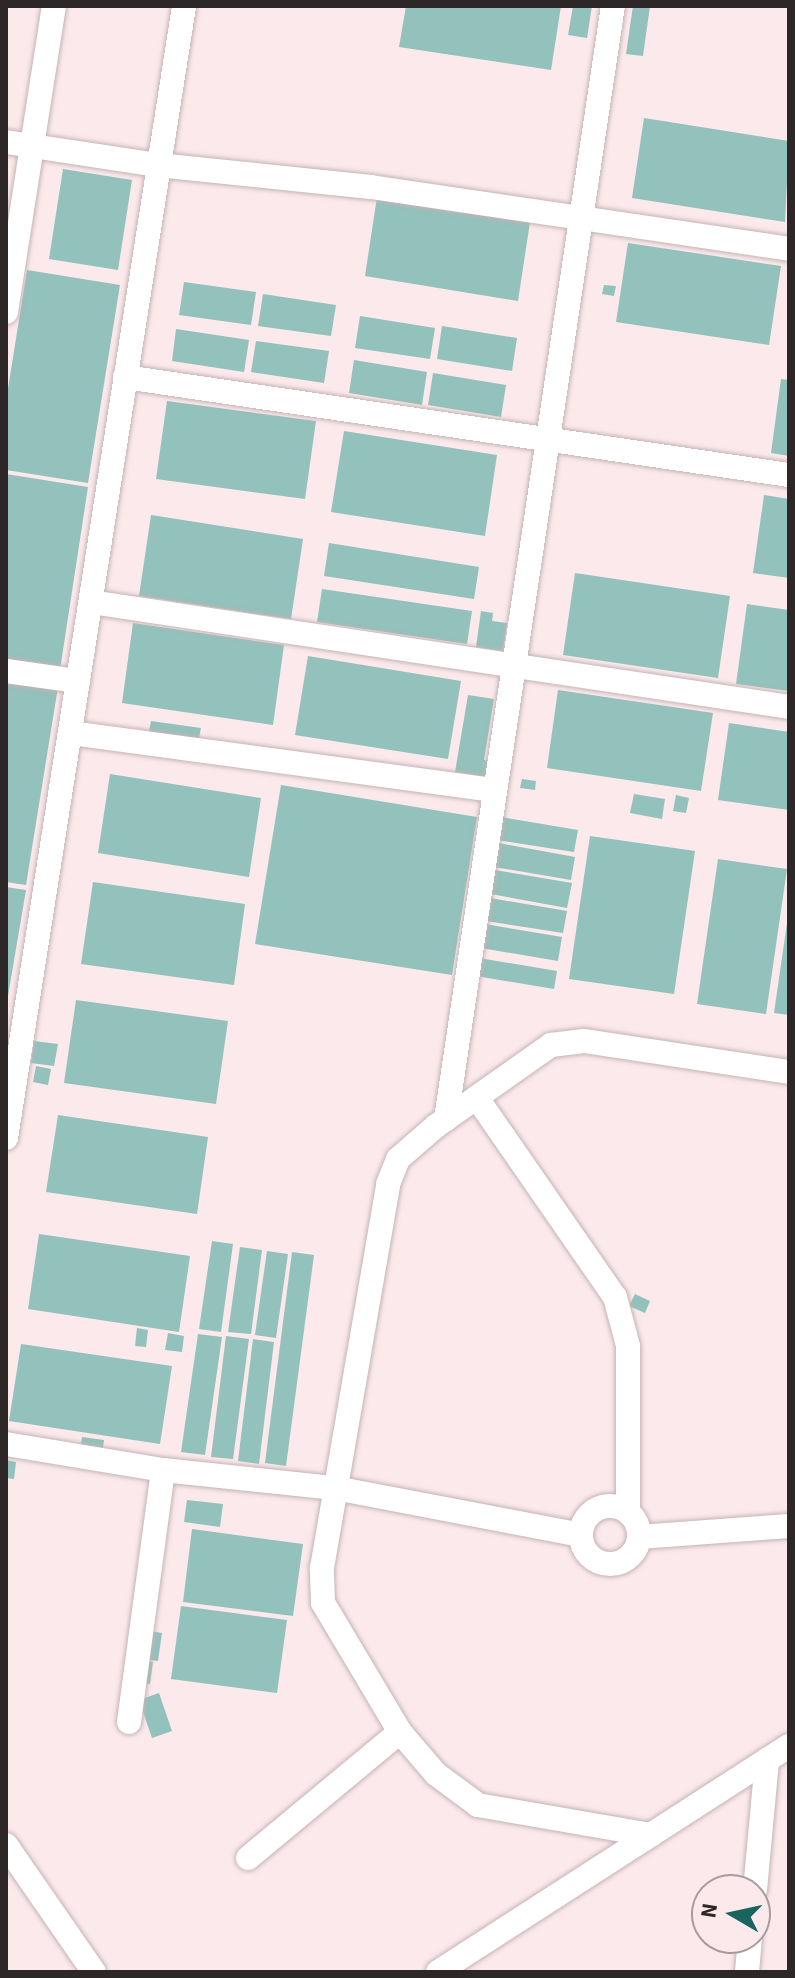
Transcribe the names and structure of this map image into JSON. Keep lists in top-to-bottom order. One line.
{"north":"left"}
